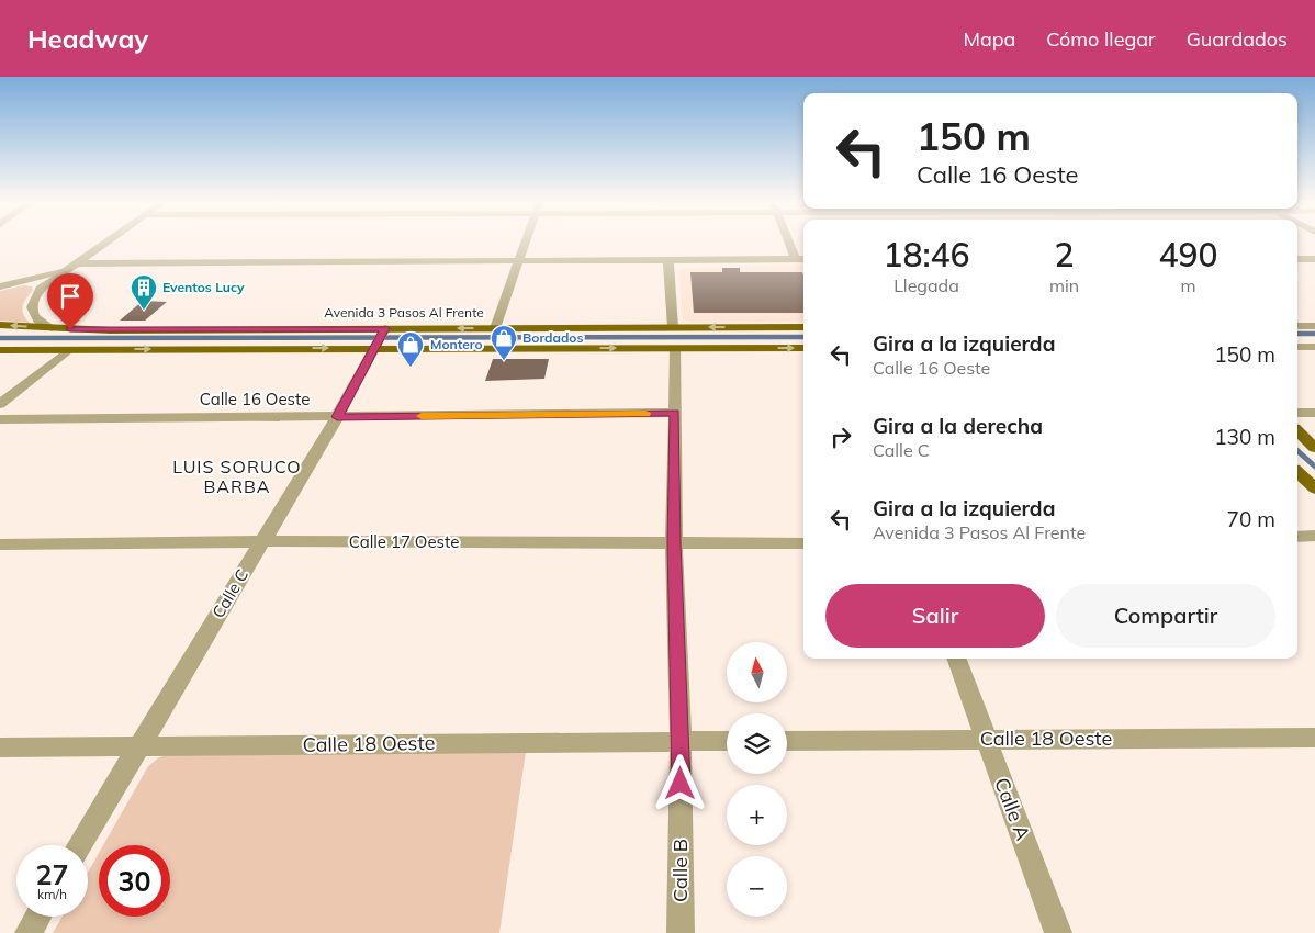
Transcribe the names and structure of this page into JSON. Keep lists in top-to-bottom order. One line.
{"streets":{"main road":["Avenida 3 Pasos Al Frente"],"street":["Calle 16 Oeste","Calle 17 Oeste","Calle C","Calle 18 Oeste","Calle A","Calle B"]},"crossings":[["Avenida 3 Pasos Al Frente","Calle C"],["Avenida 3 Pasos Al Frente","Calle B"],["Calle 16 Oeste","Calle C"],["Calle 16 Oeste","Calle B"],["Calle 17 Oeste","Calle C"],["Calle 17 Oeste","Calle B"],["Calle C","Calle 18 Oeste"],["Calle 18 Oeste","Calle A"],["Calle 18 Oeste","Calle B"]],"districts":["LUIS SORUCO BARBA"],"places":{"building":["Eventos Lucy"],"shop":["Bordados","Montero"]},"north":"top","page":{"header":"Headway","nav":["Mapa","Cómo llegar","Guardados"],"turn":["150 m","Calle 16 Oeste"],"eta":["18:46","Llegada","2","min","490","m"],"list":[{"name":"Gira a la izquierda","note":"Calle 16 Oeste","value":"150 m"},{"name":"Gira a la derecha","note":"Calle C","value":"130 m"},{"name":"Gira a la izquierda","note":"Avenida 3 Pasos Al Frente","value":"70 m"}],"buttons":["Salir","Compartir"],"map_buttons":["+","−"],"speed":"27 km/h","limit":"30"}}
